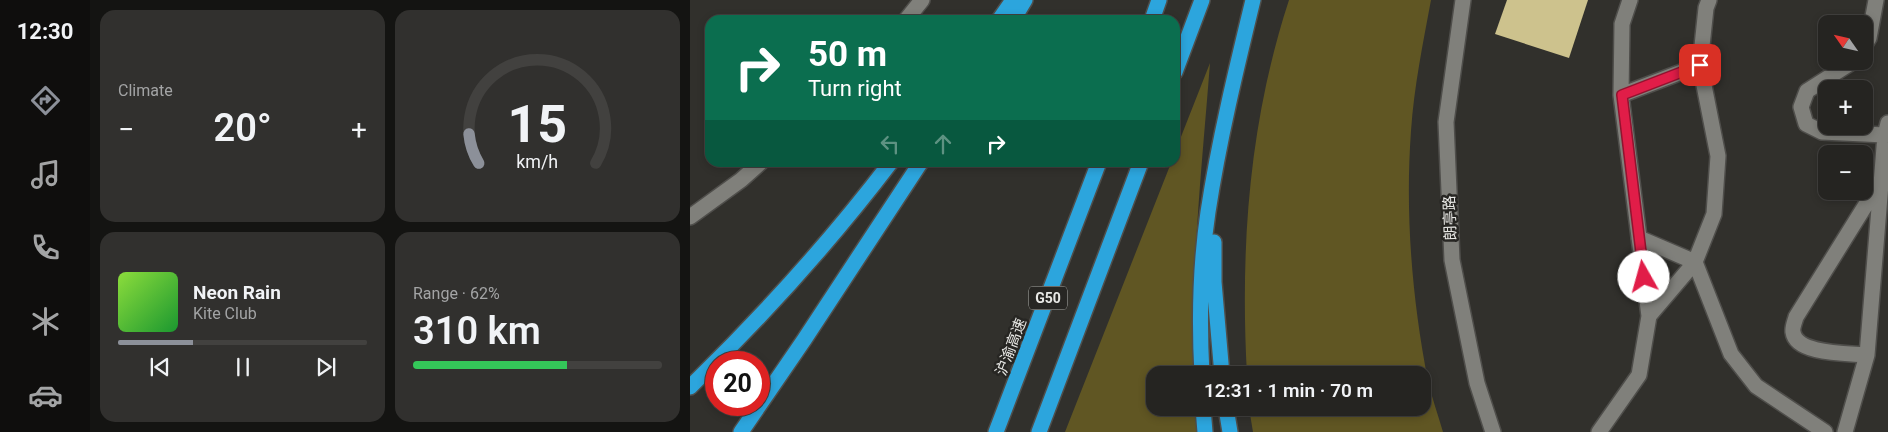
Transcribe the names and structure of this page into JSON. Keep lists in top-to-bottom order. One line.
{"streets":{"highway":["G50","沪渝高速"],"street":["朗亭路"]},"north":"top left","page":{"tabs":"12:30","tile":["Climate",["Range · 62%","310 km"]],"map_buttons":["+","−"],"turn":["50 m","Turn right"],"heat":["−","20°","+"],"song":["Neon Rain","Kite Club"],"limit":"20","trip":"12:31 · 1 min · 70 m","gauge":["15","km/h"]}}
